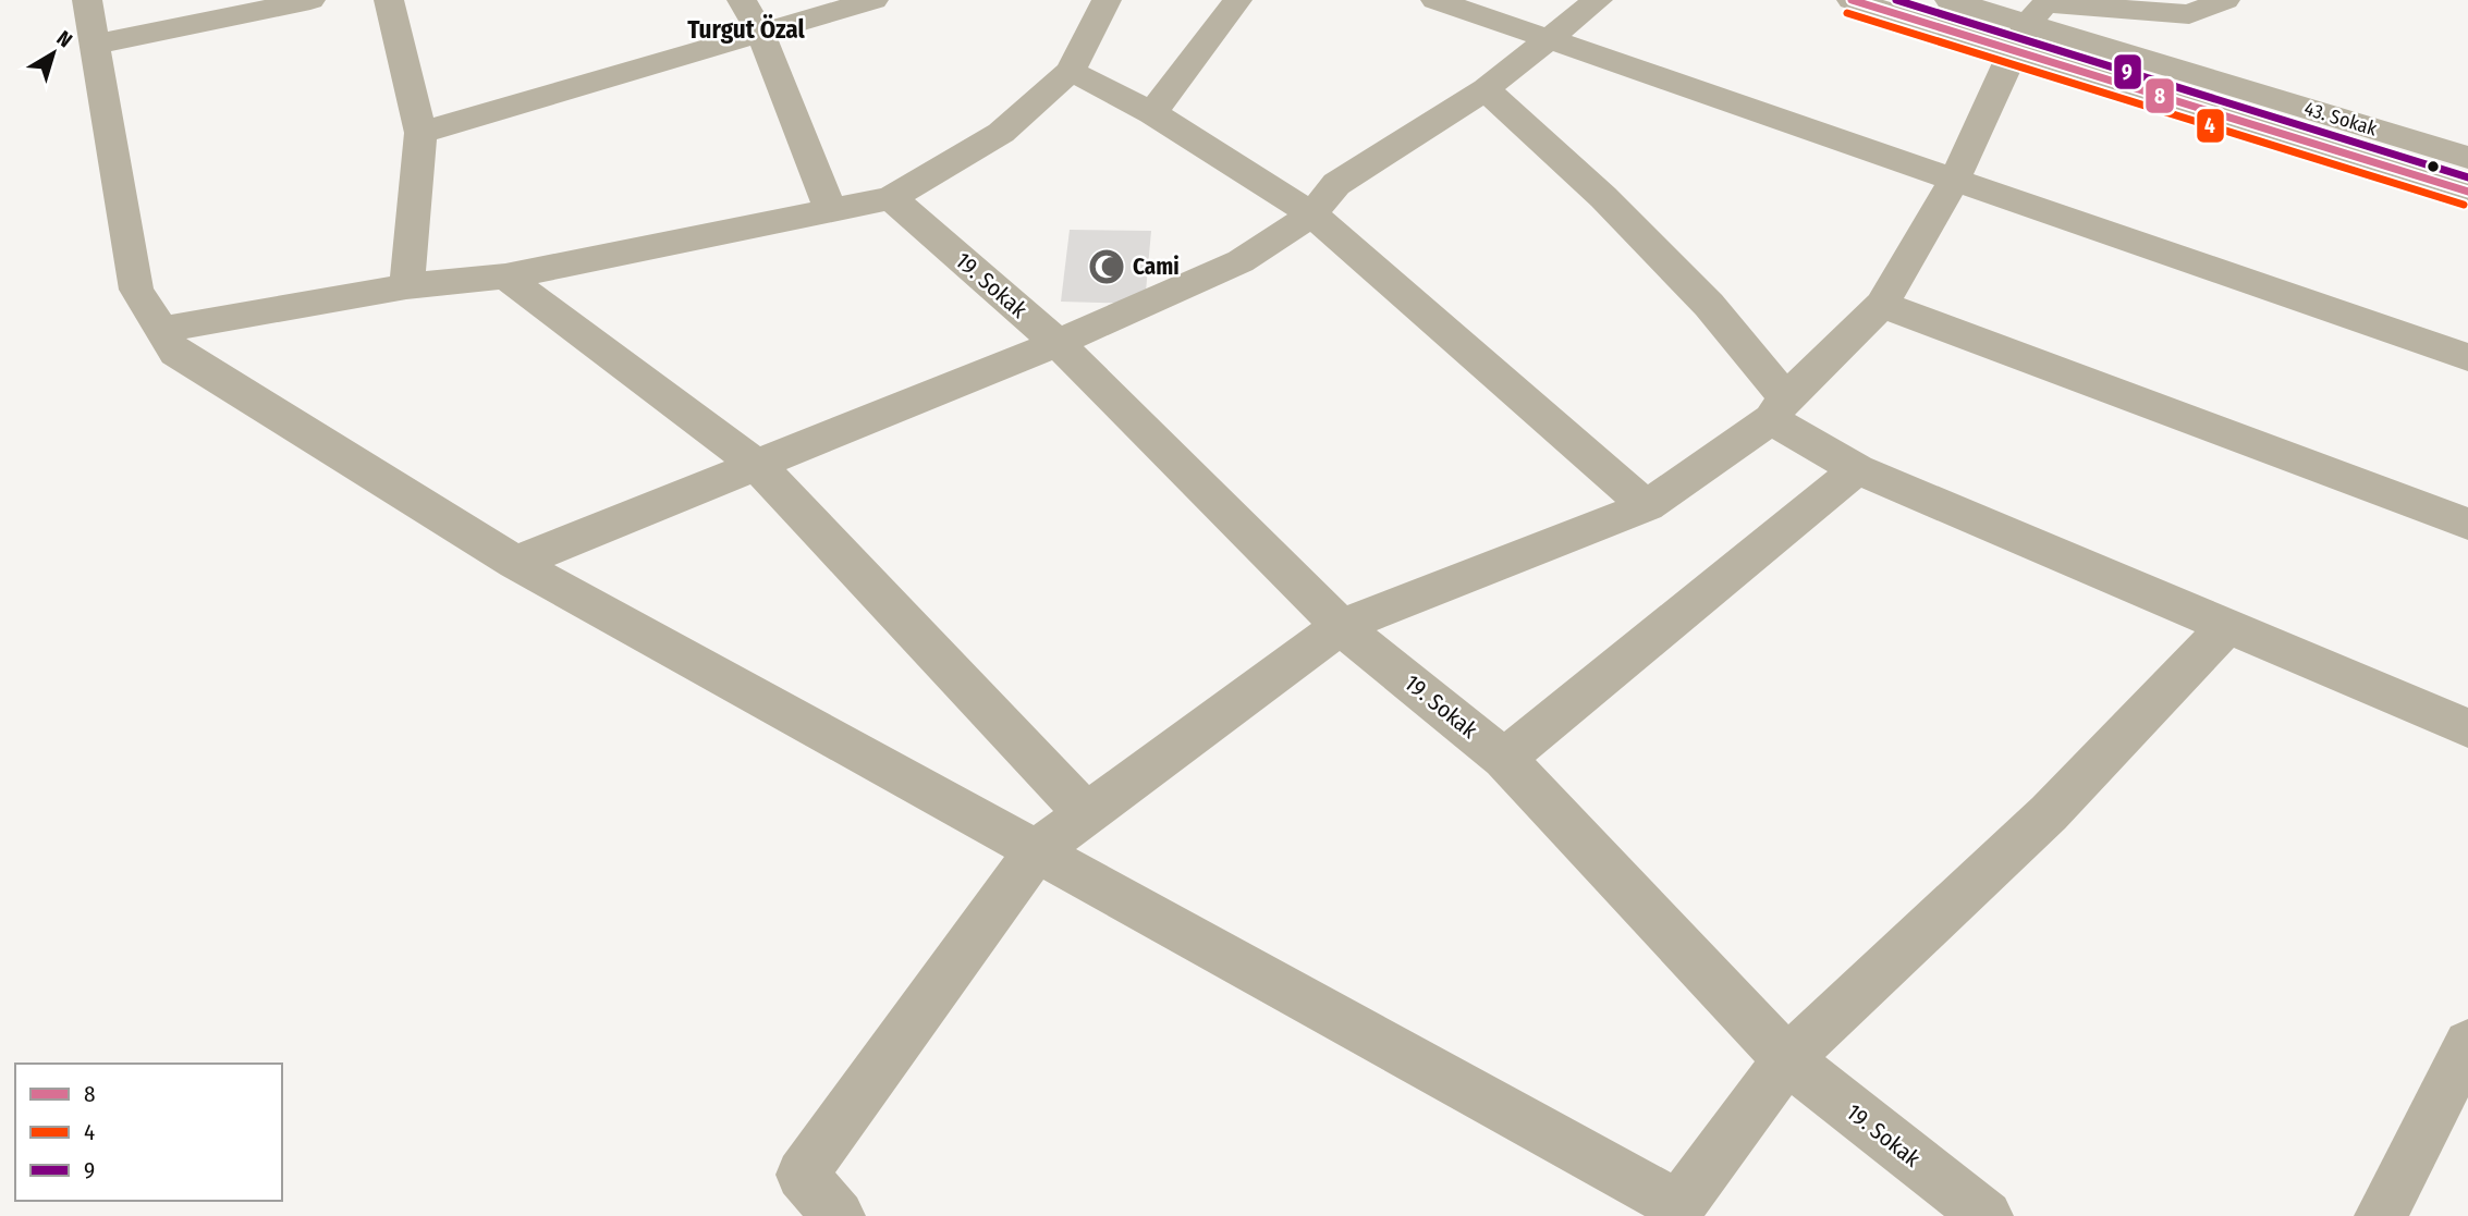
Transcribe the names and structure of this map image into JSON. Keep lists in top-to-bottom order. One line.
{"streets":{"street":["43. Sokak","19. Sokak"]},"districts":["Turgut Özal"],"places":{"mosque":["Cami"]},"lines":["transit line 8","transit line 9","transit line 4"],"legend":["8","4","9"],"north":"top right"}
